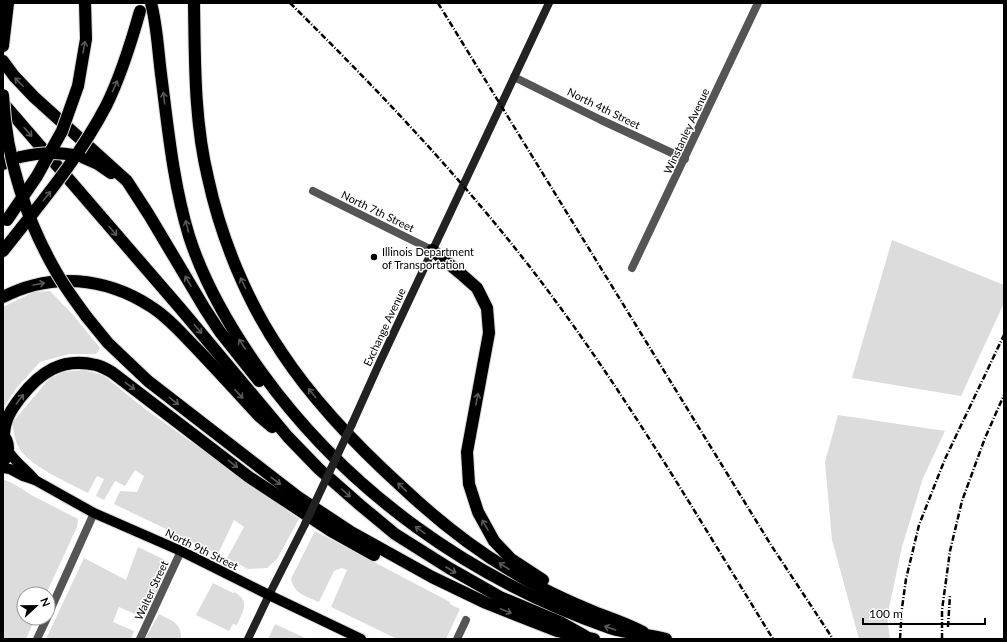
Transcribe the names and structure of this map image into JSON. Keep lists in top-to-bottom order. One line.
{"streets":{"main road":["North 9th Street"],"street":["North 4th Street","Winstanley Avenue","North 7th Street","Exchange Avenue","Walter Street"]},"crossings":[["North 4th Street","Winstanley Avenue"],["North 4th Street","Exchange Avenue"],["North 7th Street","Exchange Avenue"],["Exchange Avenue","North 9th Street"],["North 9th Street","Walter Street"]],"places":["Illinois Department of Transportation"],"scale_bar":"100 m","north":"right"}
